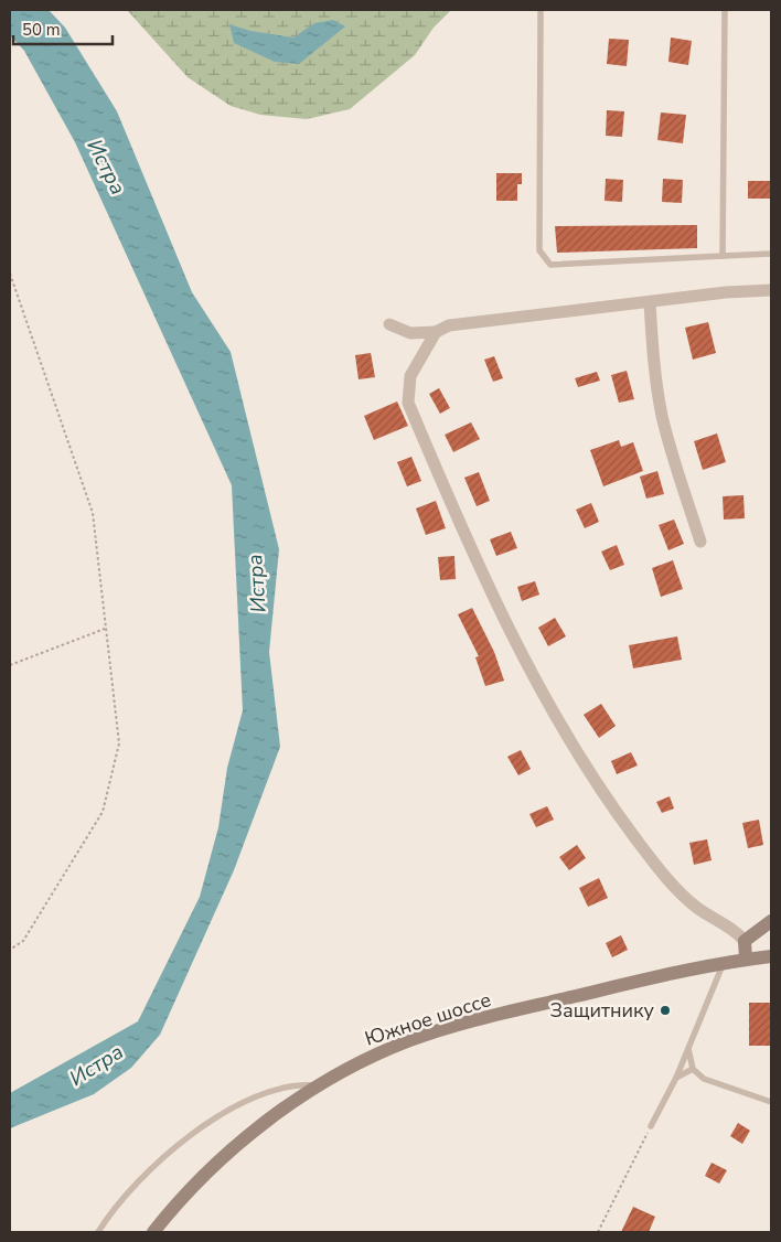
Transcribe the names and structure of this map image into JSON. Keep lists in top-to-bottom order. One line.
{"streets":{"main road":["Южное шоссе"]},"water":["Истра"],"places":["Защитнику"],"scale_bar":"50 m"}
